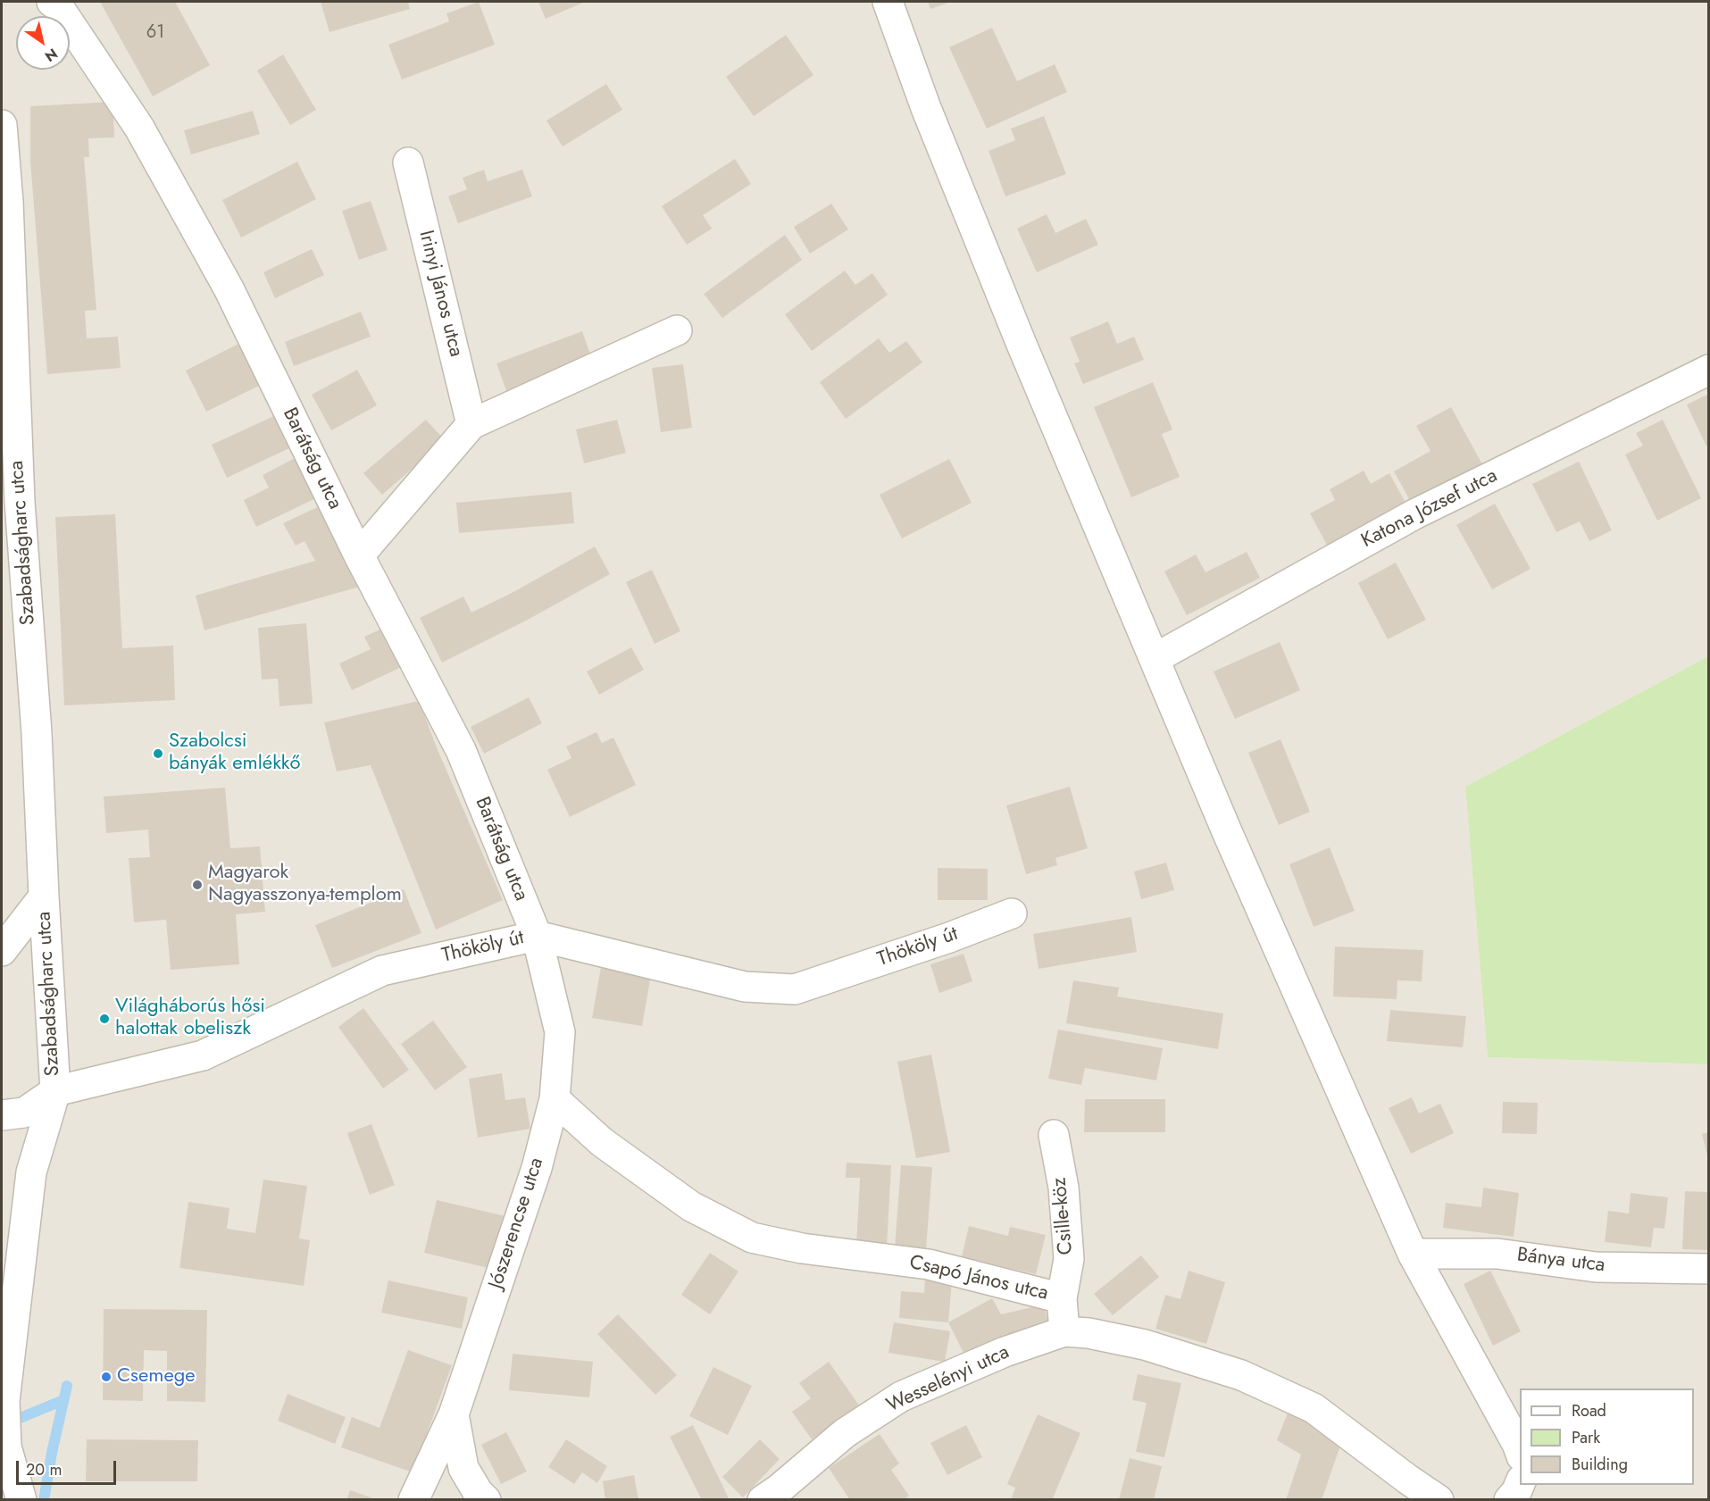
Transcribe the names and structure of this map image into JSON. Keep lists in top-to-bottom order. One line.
{"streets":{"street":["Irinyi János utca","Barátság utca","Katona József utca","Szabadságharc utca","Thököly út","Csille-köz","Jószerencse utca","Bánya utca","Csapó János utca","Wesselényi utca"]},"crossings":[["Barátság utca","Thököly út"],["Barátság utca","Jószerencse utca"],["Szabadságharc utca","Thököly út"],["Thököly út","Jószerencse utca"],["Csille-köz","Csapó János utca"],["Jószerencse utca","Csapó János utca"],["Csapó János utca","Wesselényi utca"]],"places":["Szabolcsi bányák emlékkő","Magyarok Nagyasszonya-templom","Világháborús hősi halottak obeliszk","Csemege"],"house_numbers":["61"],"legend":["Road","Park","Building"],"scale_bar":"20 m","north":"bottom right"}
